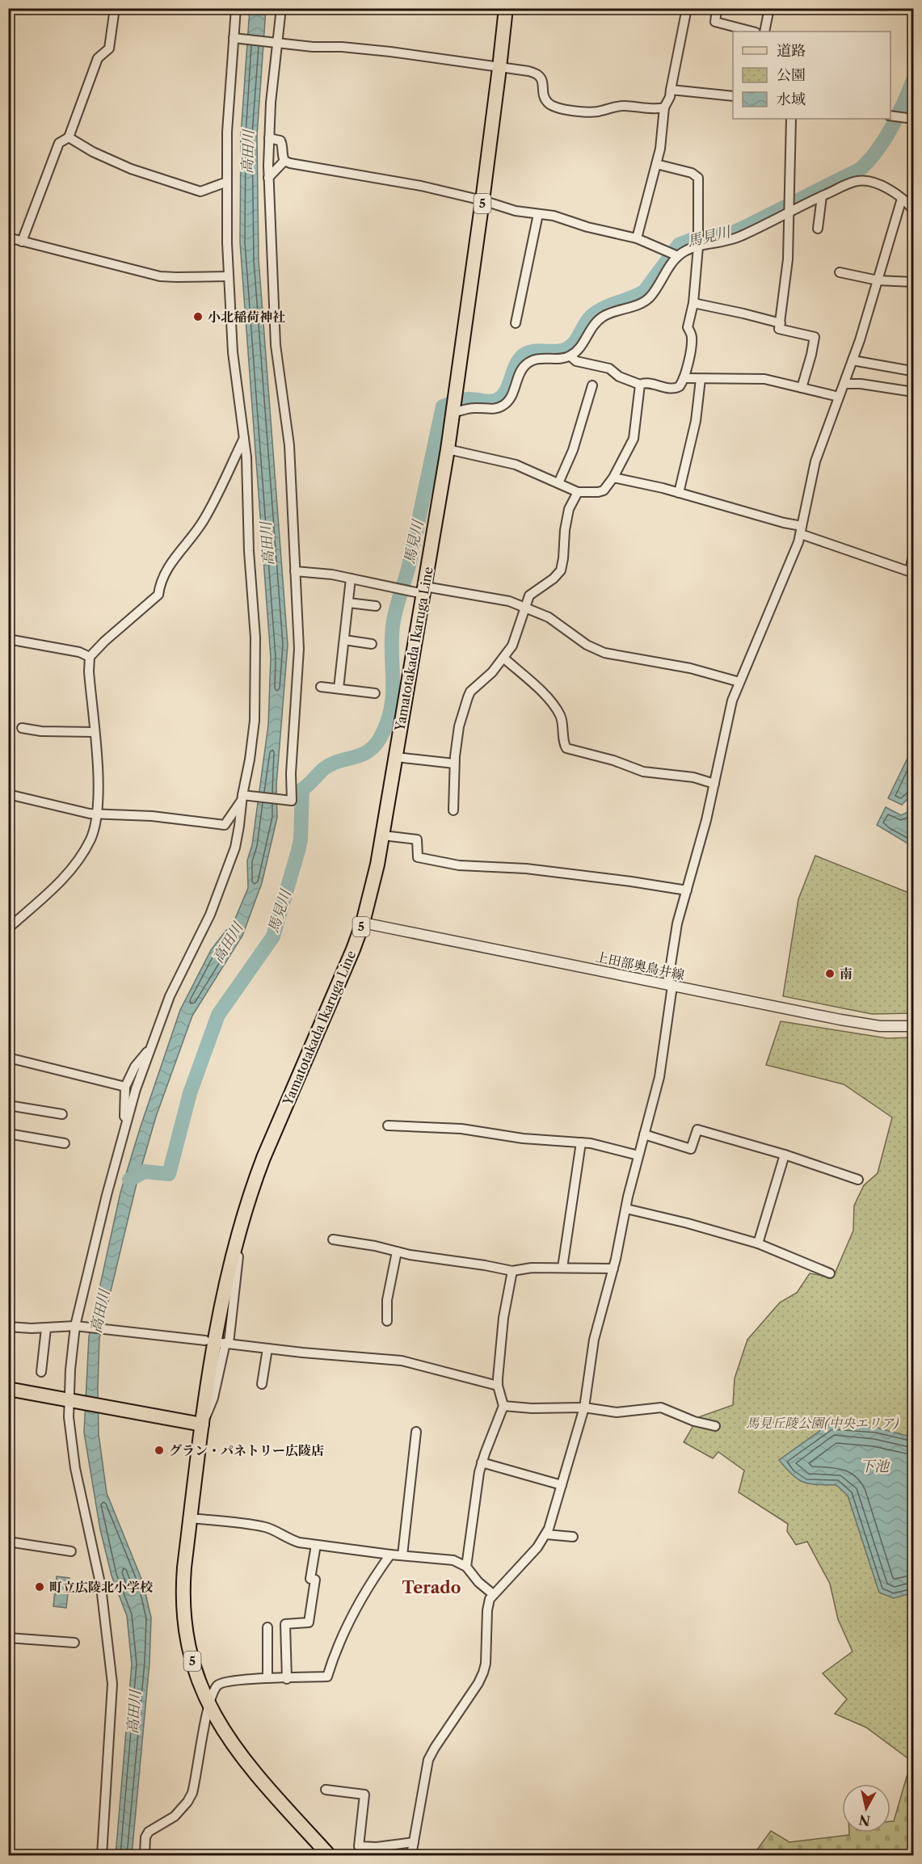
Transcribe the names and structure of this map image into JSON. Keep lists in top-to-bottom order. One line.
{"streets":{"main road":["5","Yamatotakada Ikaruga Line"],"street":["上田部奥鳥井線"]},"crossings":[["Yamatotakada Ikaruga Line","上田部奥鳥井線"]],"districts":["Terado"],"water":["高田川","馬見川","下池"],"parks":["馬見丘陵公園(中央エリア)"],"places":["小北稲荷神社","南","グラン・パネトリー広陵店","町立広陵北小学校"],"legend":["道路","公園","水域"],"north":"bottom"}
